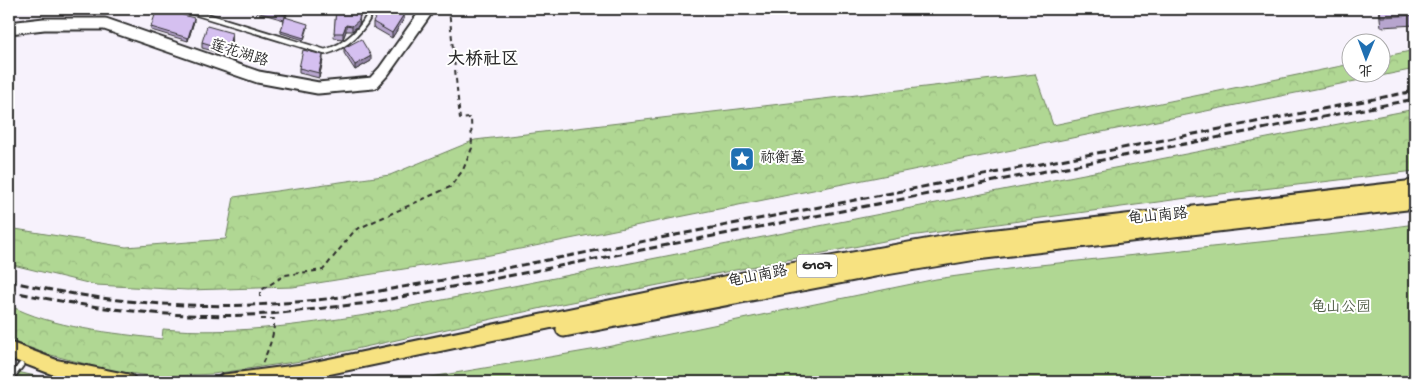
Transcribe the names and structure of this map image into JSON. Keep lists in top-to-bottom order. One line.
{"streets":{"highway":["龟山南路","G107"],"street":["莲花湖路"]},"districts":["大桥社区"],"parks":["龟山公园"],"places":{"place":["祢衡墓"]},"north":"bottom"}
